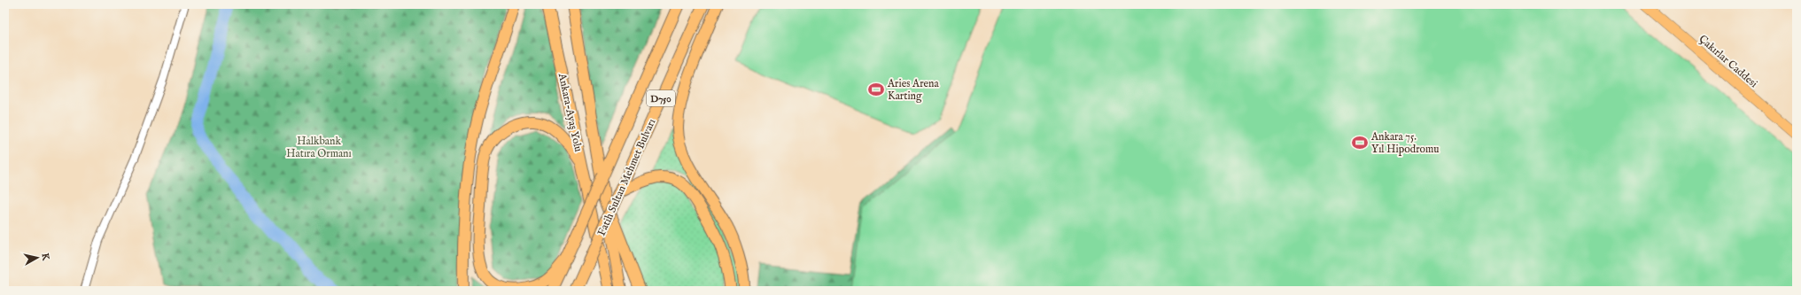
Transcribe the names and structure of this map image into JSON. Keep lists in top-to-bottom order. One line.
{"streets":{"highway":["D750","Ankara-Ayaş Yolu","Fatih Sultan Mehmet Bulvarı"],"main road":["Çakırlar Caddesi"]},"parks":["Halkbank Hatıra Ormanı"],"places":{"sports":["Aries Arena Karting","Ankara 75. Yıl Hipodromu"]},"north":"right"}
